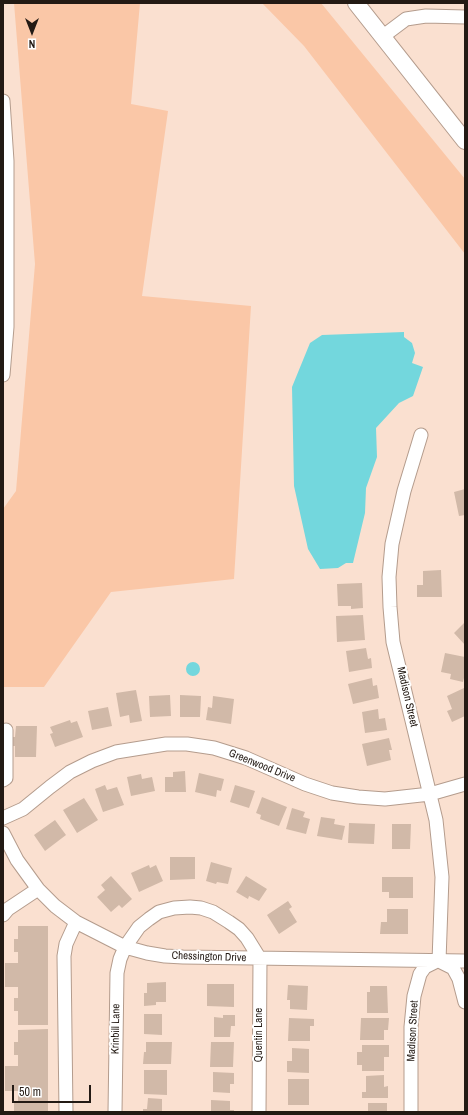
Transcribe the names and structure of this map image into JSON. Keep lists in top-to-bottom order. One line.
{"streets":{"street":["Madison Street","Greenwood Drive","Chessington Drive","Krinbill Lane","Quentin Lane"]},"crossings":[["Madison Street","Greenwood Drive"],["Madison Street","Chessington Drive"],["Chessington Drive","Krinbill Lane"],["Chessington Drive","Quentin Lane"],["Krinbill Lane","Quentin Lane"]],"scale_bar":"50 m","north":"bottom"}
